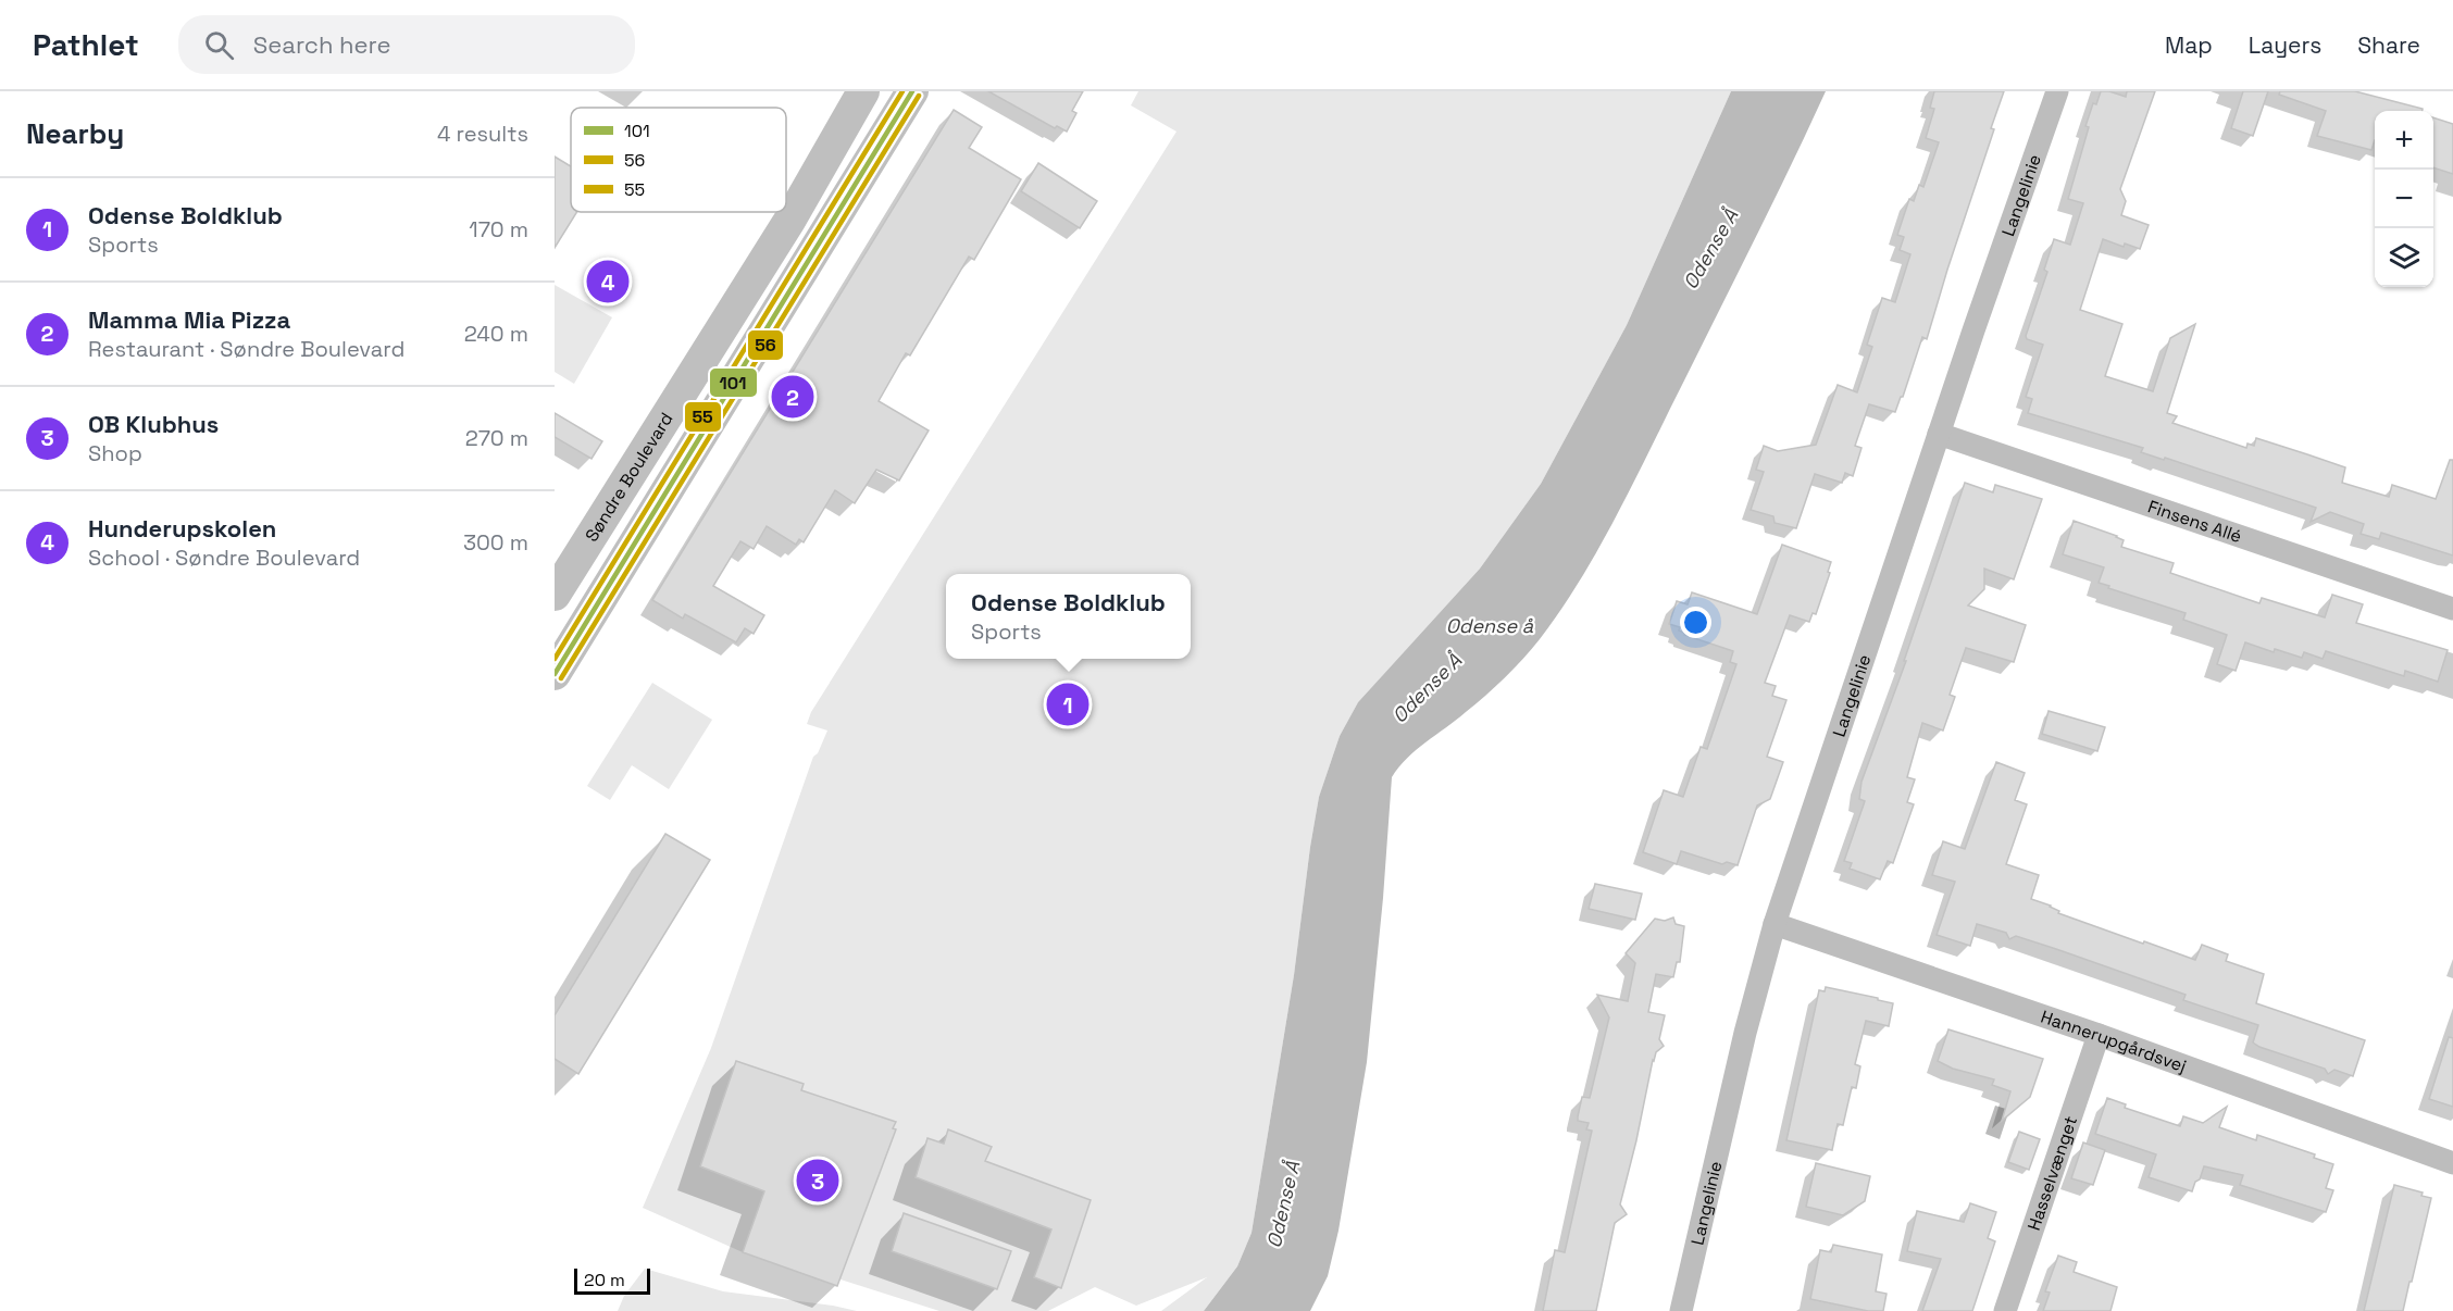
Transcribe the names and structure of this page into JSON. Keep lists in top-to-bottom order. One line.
{"streets":{"street":["Langelinie","Søndre Boulevard","Finsens Allé","Hannerupgårdsvej","Hasselvænget"]},"crossings":[["Langelinie","Finsens Allé"],["Langelinie","Hannerupgårdsvej"],["Hannerupgårdsvej","Hasselvænget"]],"water":["Odense Å","Odense å"],"lines":["transit line 101","transit line 55","transit line 56"],"legend":["101","56","55"],"scale_bar":"20 m","page":{"header":"Pathlet","search":"Search here","nav":["Map","Layers","Share"],"heading":["Nearby","4 results"],"map_buttons":["+","−"],"list":[{"mark":"1","name":"Odense Boldklub","note":"Sports","value":"170 m"},{"mark":"2","name":"Mamma Mia Pizza","note":"Restaurant · Søndre Boulevard","value":"240 m"},{"mark":"3","name":"OB Klubhus","note":"Shop","value":"270 m"},{"mark":"4","name":"Hunderupskolen","note":"School · Søndre Boulevard","value":"300 m"}],"pins":["4","2","1","3"],"popup":["Odense Boldklub","Sports"],"scale":"20 m"}}
